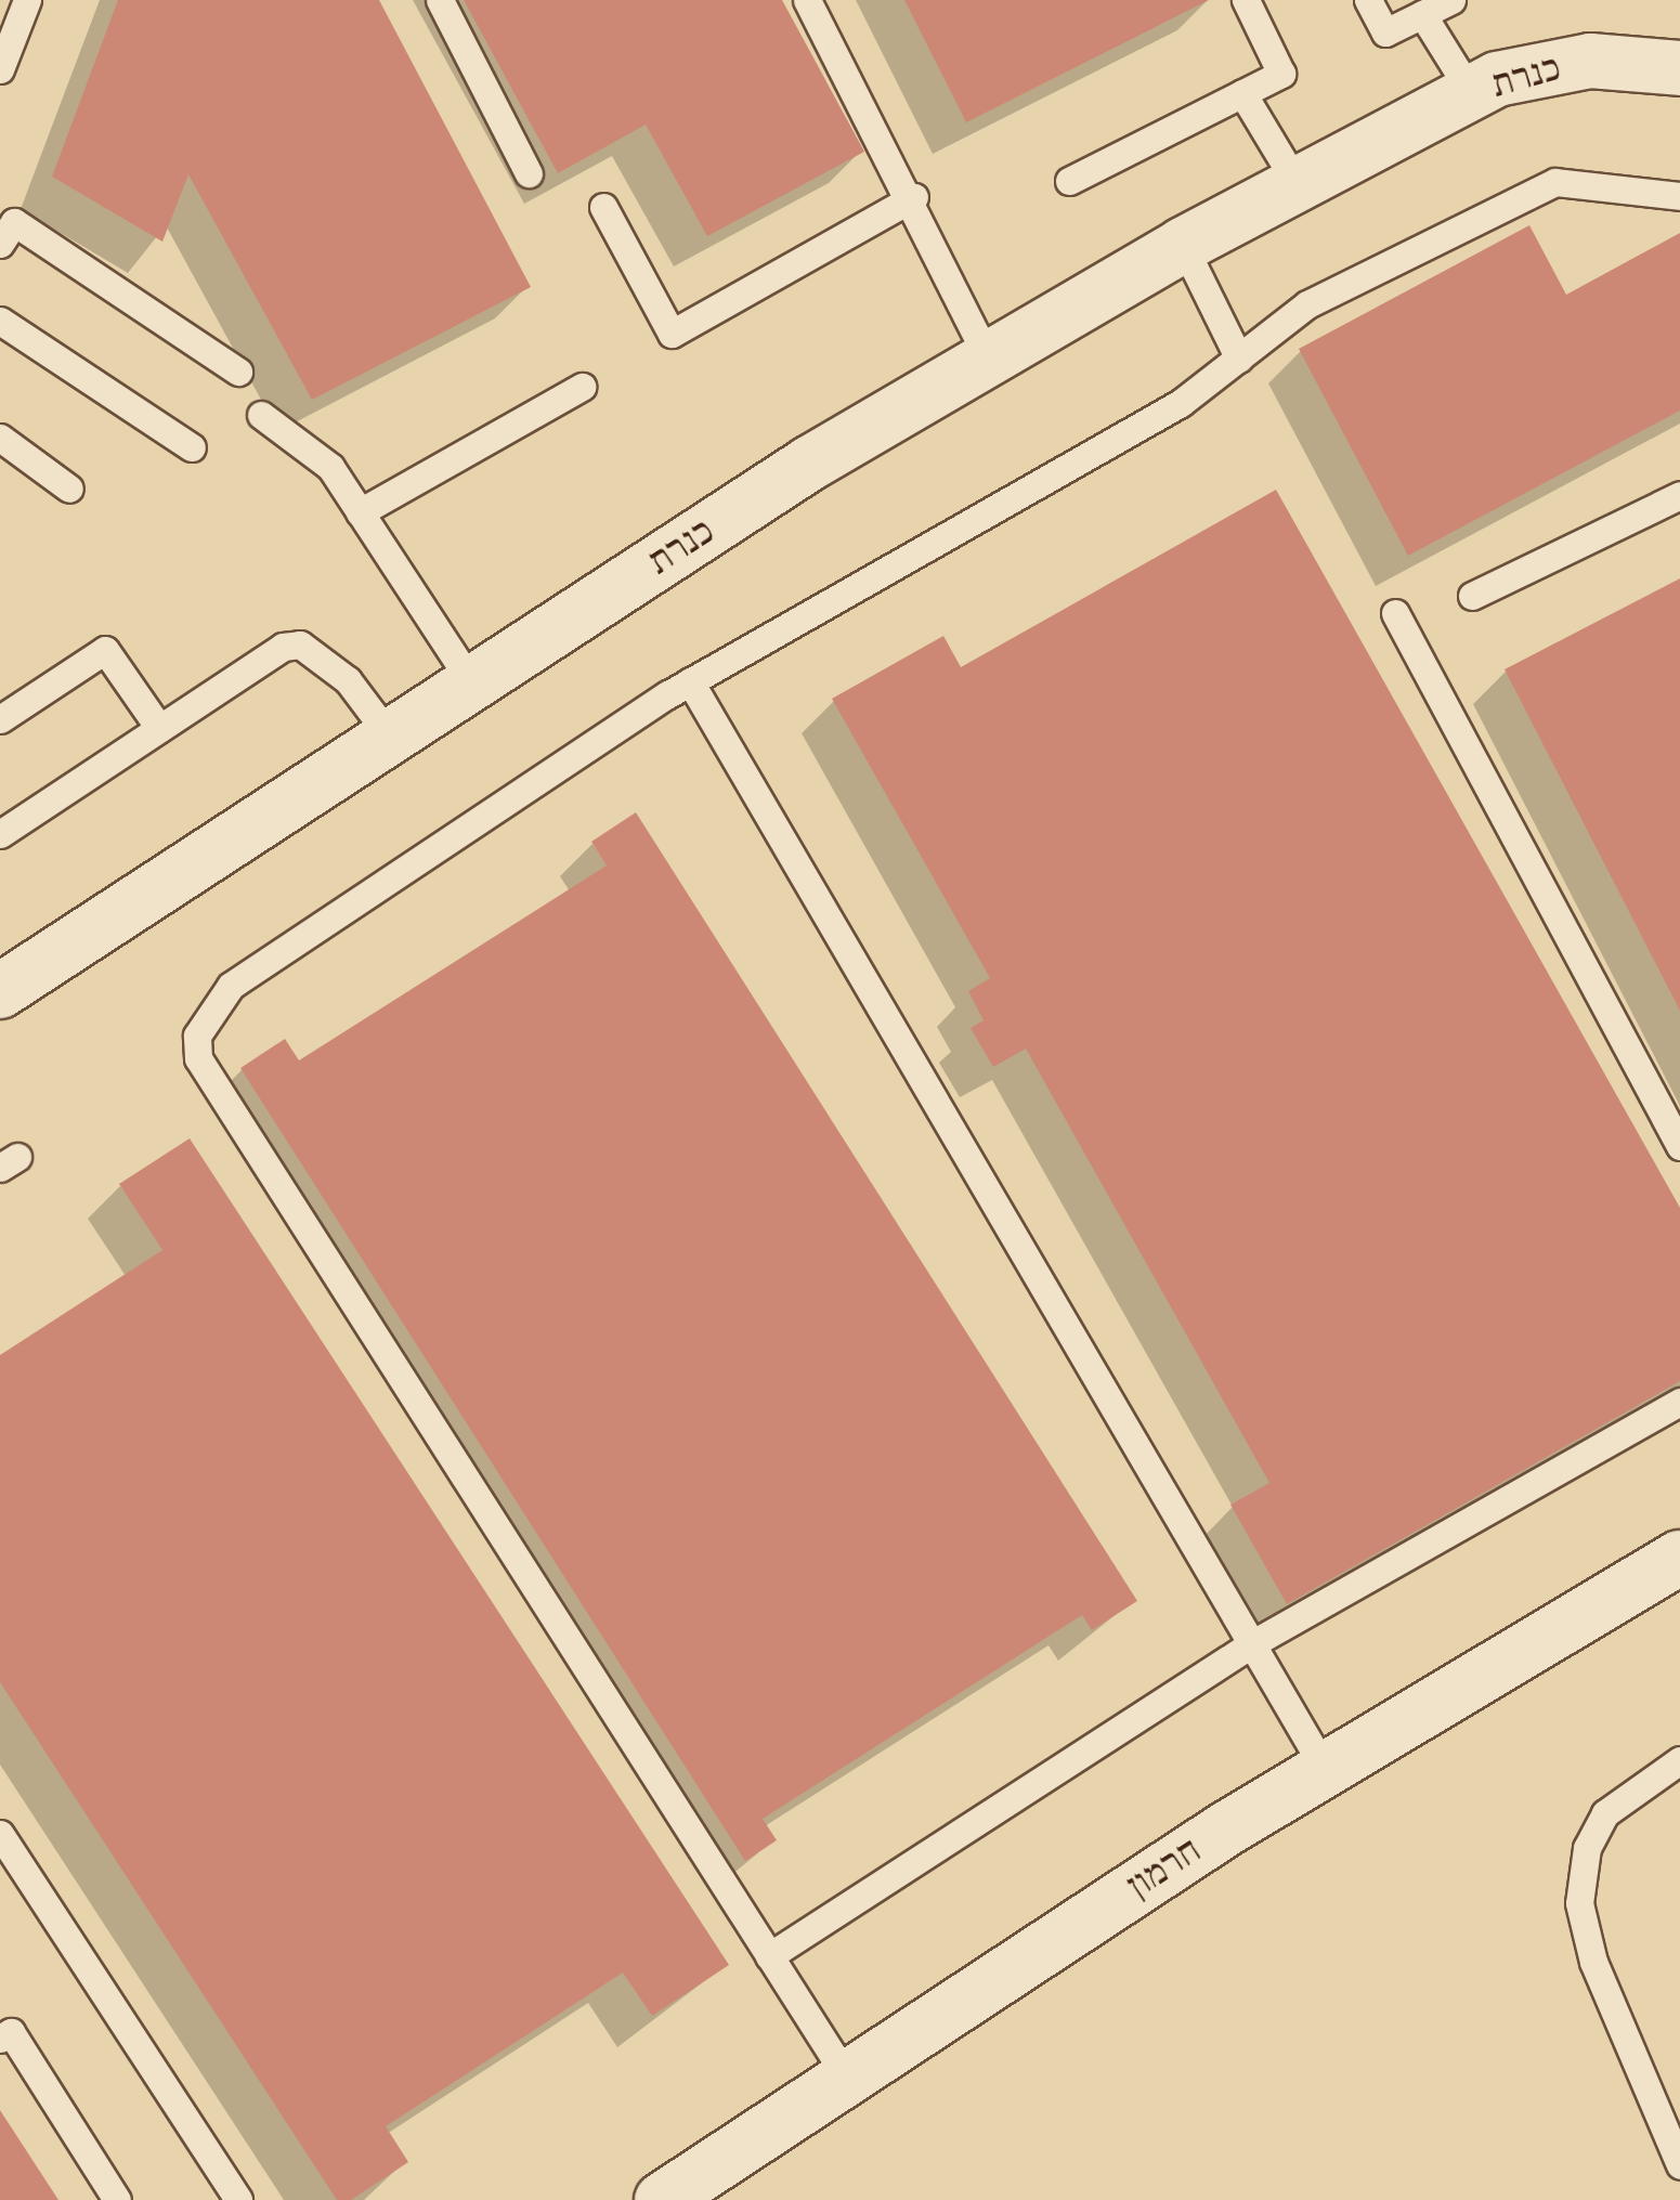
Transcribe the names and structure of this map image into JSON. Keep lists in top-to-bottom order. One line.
{"streets":{"street":["כנרת","חרמון"]}}
